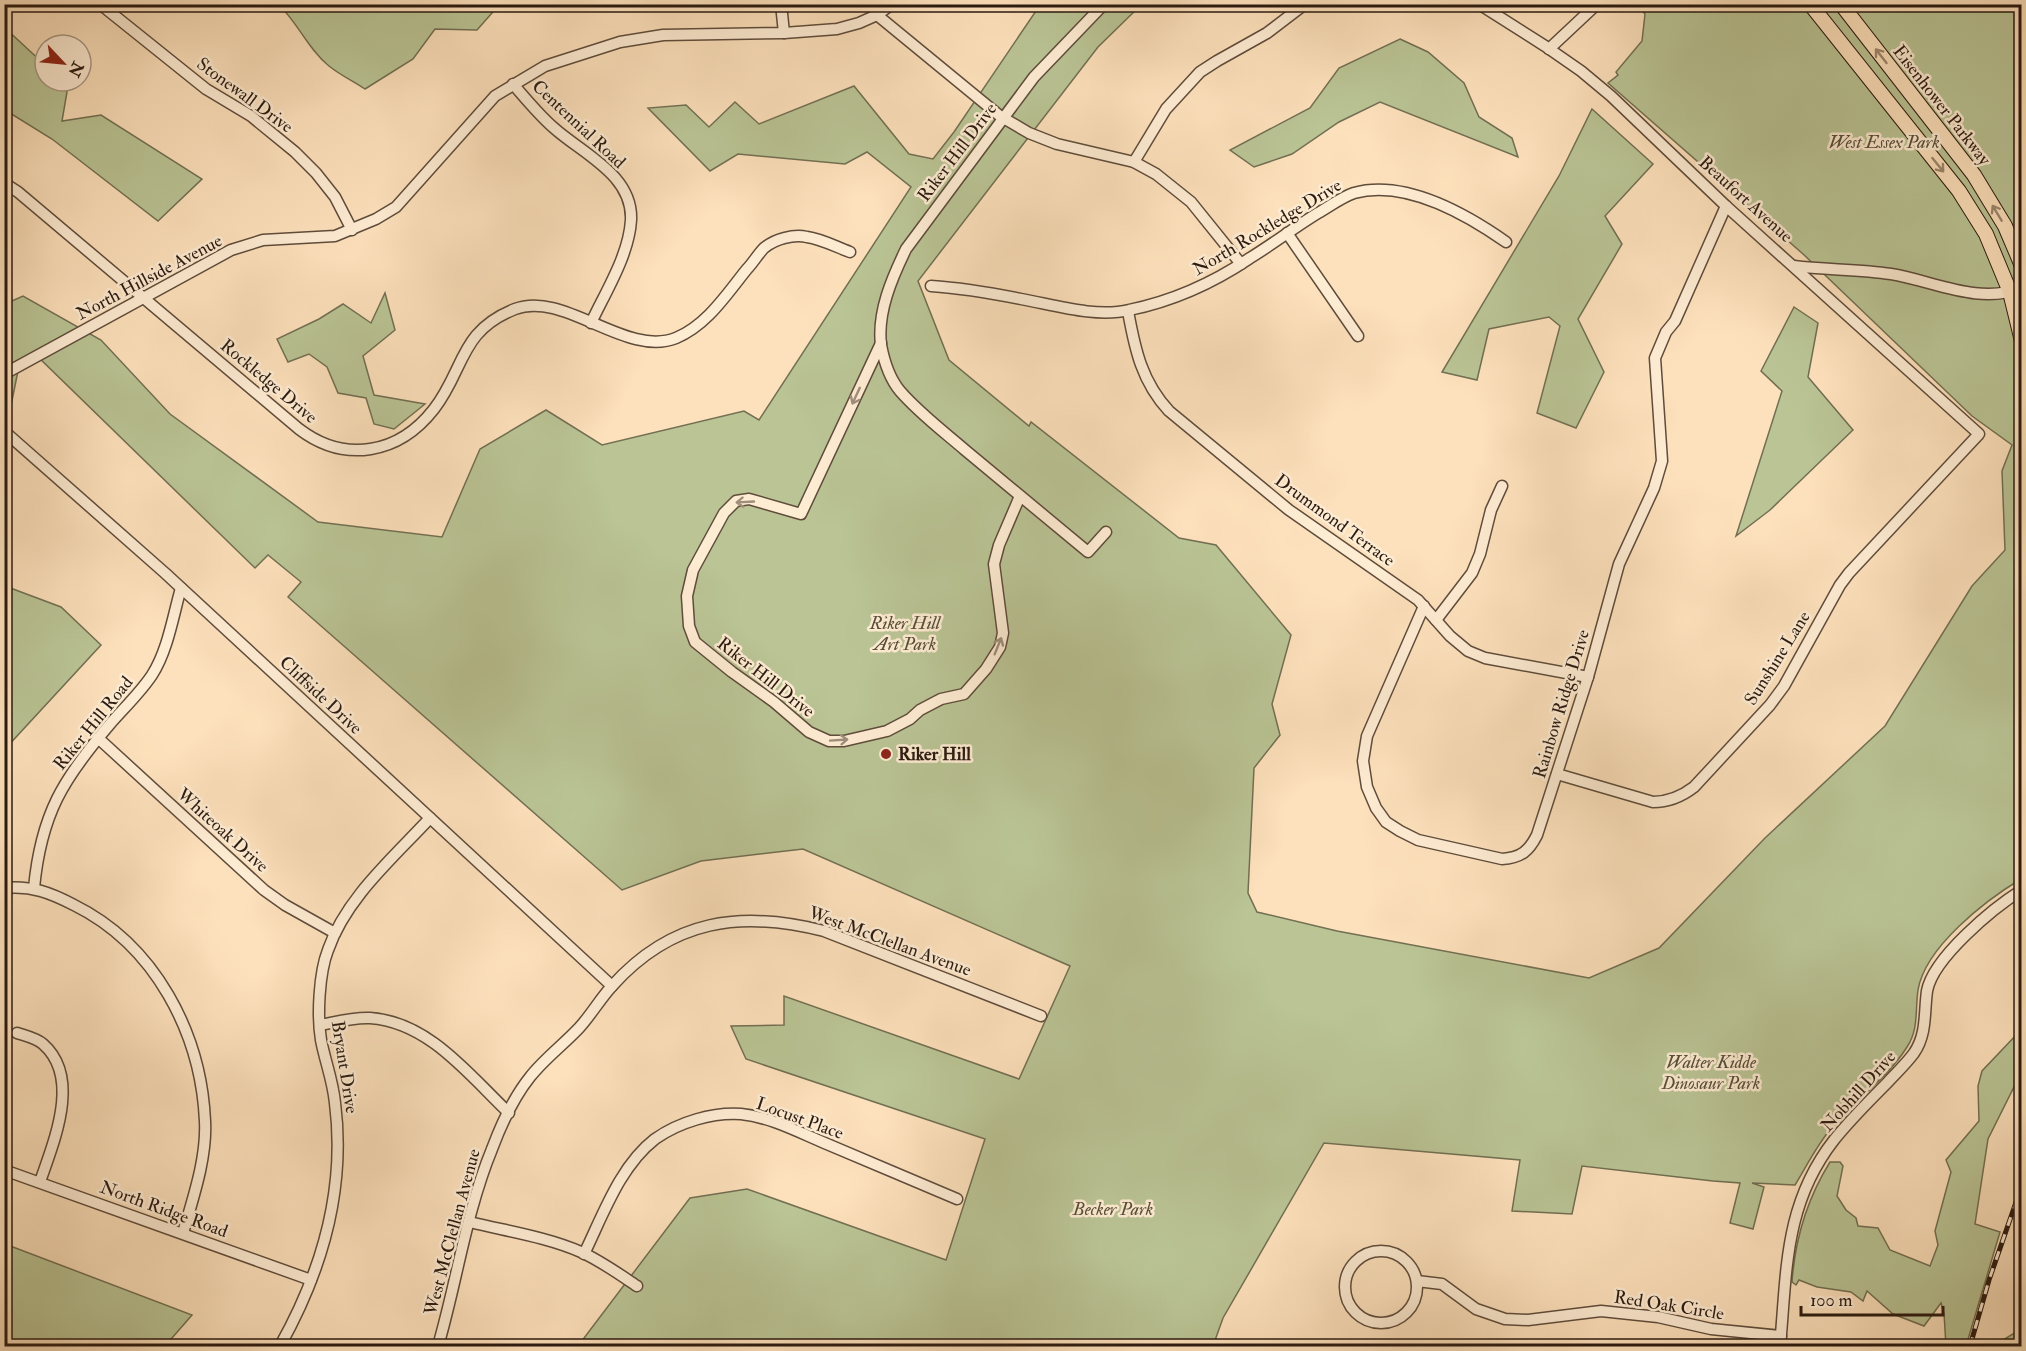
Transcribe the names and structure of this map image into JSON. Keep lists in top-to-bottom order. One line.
{"streets":{"main road":["Eisenhower Parkway"],"street":["Stonewall Drive","Centennial Road","Riker Hill Drive","Beaufort Avenue","North Rockledge Drive","North Hillside Avenue","Rockledge Drive","Drummond Terrace","Sunshine Lane","Cliffside Drive","Rainbow Ridge Drive","Riker Hill Road","Whiteoak Drive","West McClellan Avenue","Bryant Drive","Nobhill Drive","Locust Place","North Ridge Road","Red Oak Circle"]},"crossings":[["Stonewall Drive","North Hillside Avenue"],["Centennial Road","North Hillside Avenue"],["Centennial Road","Rockledge Drive"],["Beaufort Avenue","Sunshine Lane"],["Beaufort Avenue","Rainbow Ridge Drive"],["North Rockledge Drive","Drummond Terrace"],["North Hillside Avenue","Rockledge Drive"],["Drummond Terrace","Rainbow Ridge Drive"],["Sunshine Lane","Rainbow Ridge Drive"],["Cliffside Drive","Riker Hill Road"],["Cliffside Drive","West McClellan Avenue"],["Cliffside Drive","Bryant Drive"],["Riker Hill Road","Whiteoak Drive"],["Whiteoak Drive","Bryant Drive"],["Bryant Drive","North Ridge Road"],["Nobhill Drive","Red Oak Circle"]],"parks":["West Essex Park","Riker Hill Art Park","Walter Kidde Dinosaur Park","Becker Park"],"places":["Riker Hill"],"scale_bar":"100 m","north":"bottom right"}
